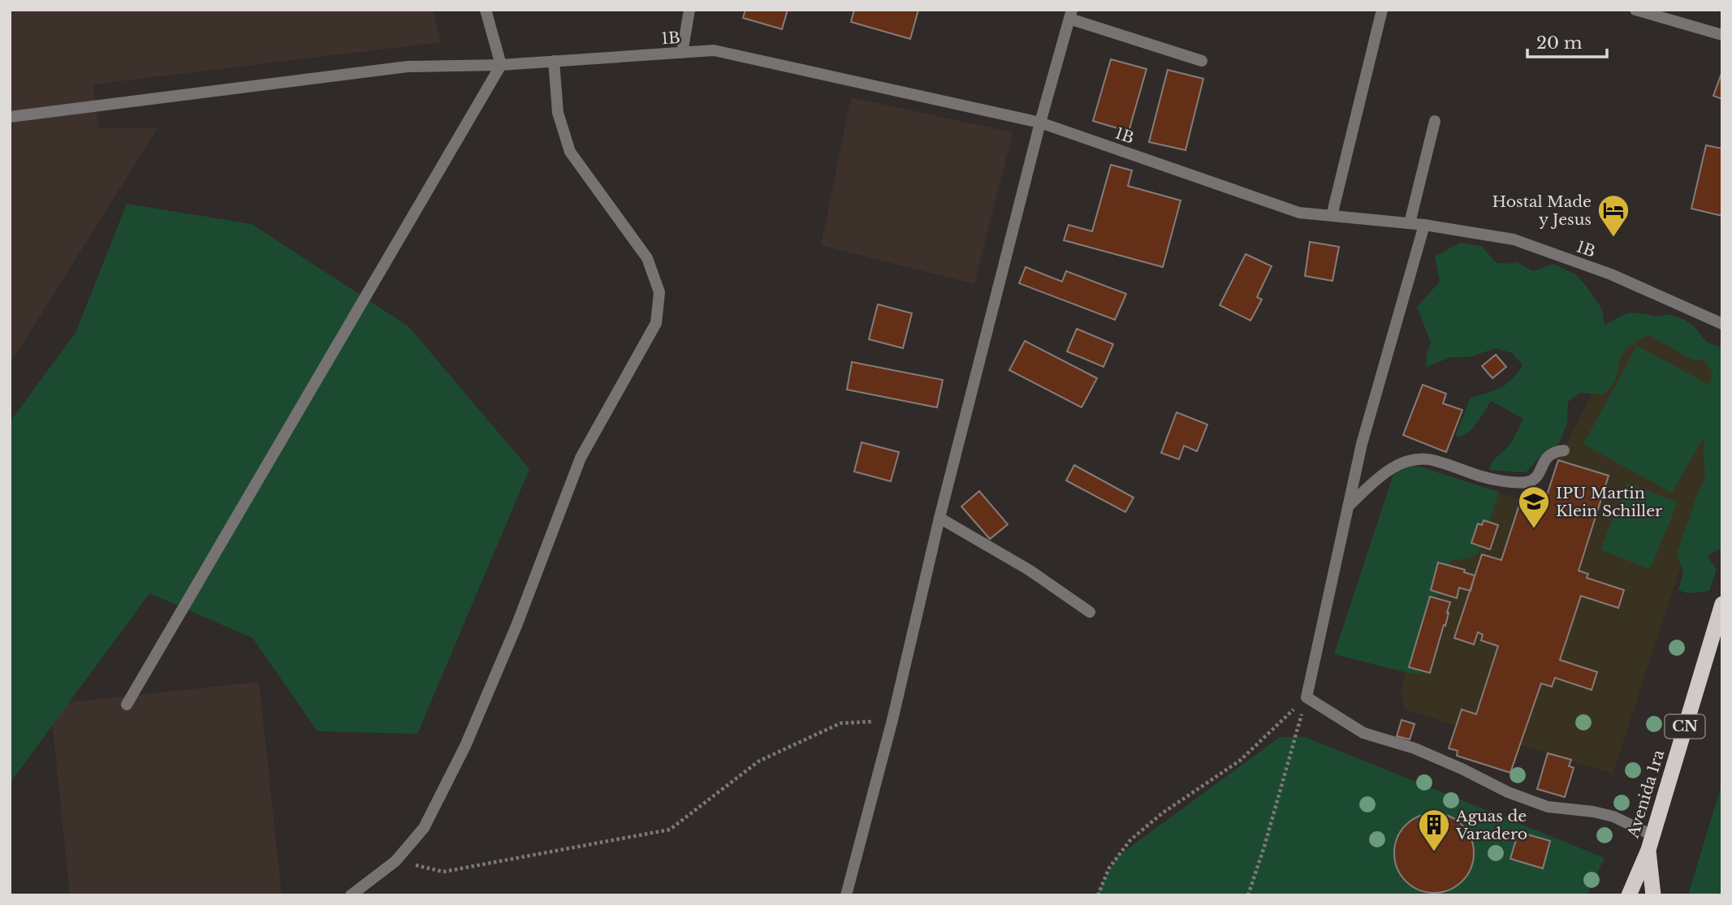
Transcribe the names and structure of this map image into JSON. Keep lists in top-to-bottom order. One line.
{"streets":{"highway":["CN","Avenida 1ra"],"street":["1B"]},"crossings":[["CN","Avenida 1ra"]],"places":{"hotel":["Hostal Made y Jesus"],"school or university":["IPU Martin Klein Schiller"],"building":["Aguas de Varadero"]},"scale_bar":"20 m"}
